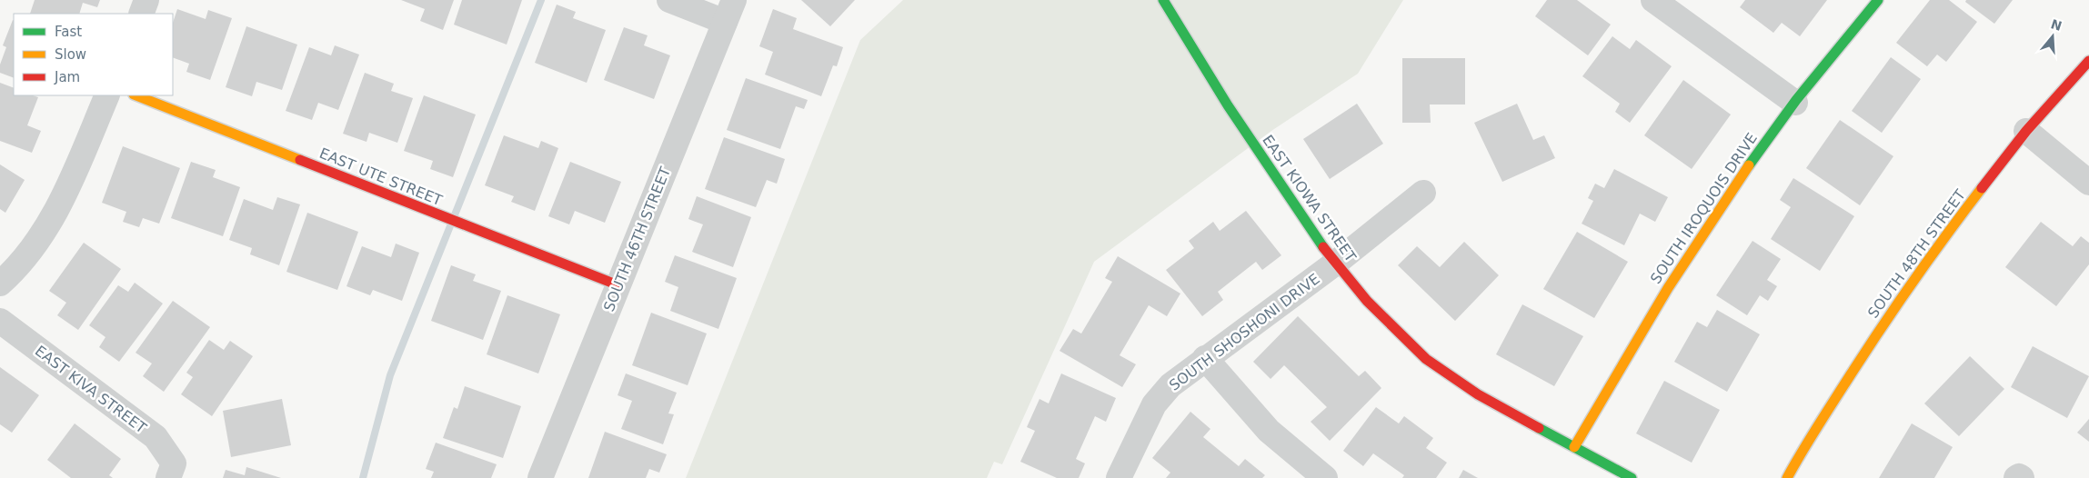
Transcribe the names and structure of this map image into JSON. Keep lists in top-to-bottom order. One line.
{"streets":{"street":["EAST UTE STREET","EAST KIOWA STREET","SOUTH IROQUOIS DRIVE","SOUTH 46TH STREET","SOUTH 48TH STREET","SOUTH SHOSHONI DRIVE","EAST KIVA STREET"]},"crossings":[["EAST UTE STREET","SOUTH 46TH STREET"],["EAST KIOWA STREET","SOUTH IROQUOIS DRIVE"],["EAST KIOWA STREET","SOUTH SHOSHONI DRIVE"]],"legend":["Fast","Slow","Jam"],"north":"top"}
